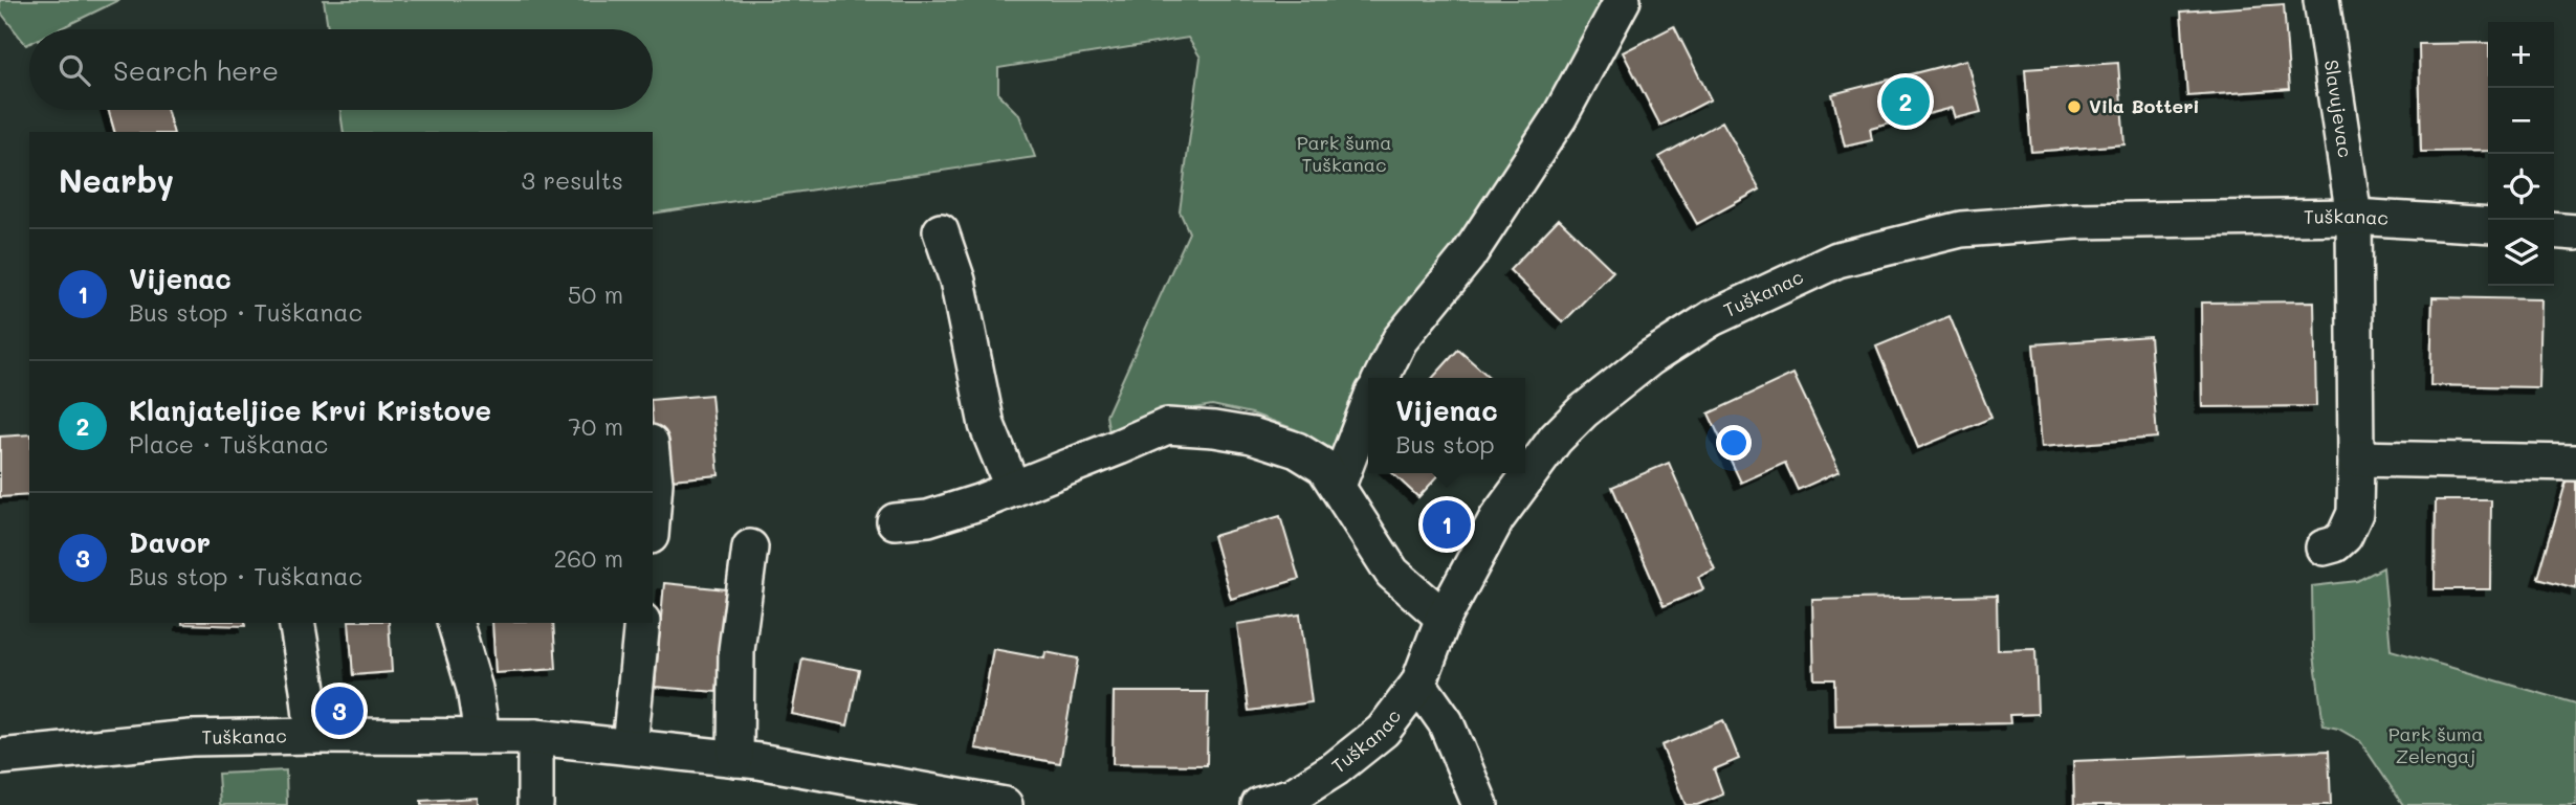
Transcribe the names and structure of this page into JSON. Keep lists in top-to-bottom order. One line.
{"streets":{"street":["Slavujevac","Tuškanac"]},"crossings":[["Slavujevac","Tuškanac"]],"parks":["Park šuma Tuškanac","Park šuma Zelengaj"],"places":["Vila Botteri"],"page":{"map_buttons":["+","−"],"search":"Search here","pins":["2","1","3"],"heading":["Nearby","3 results"],"list":[{"mark":"1","name":"Vijenac","note":"Bus stop · Tuškanac","value":"50 m"},{"mark":"2","name":"Klanjateljice Krvi Kristove","note":"Place · Tuškanac","value":"70 m"},{"mark":"3","name":"Davor","note":"Bus stop · Tuškanac","value":"260 m"}],"popup":["Vijenac","Bus stop"]}}
